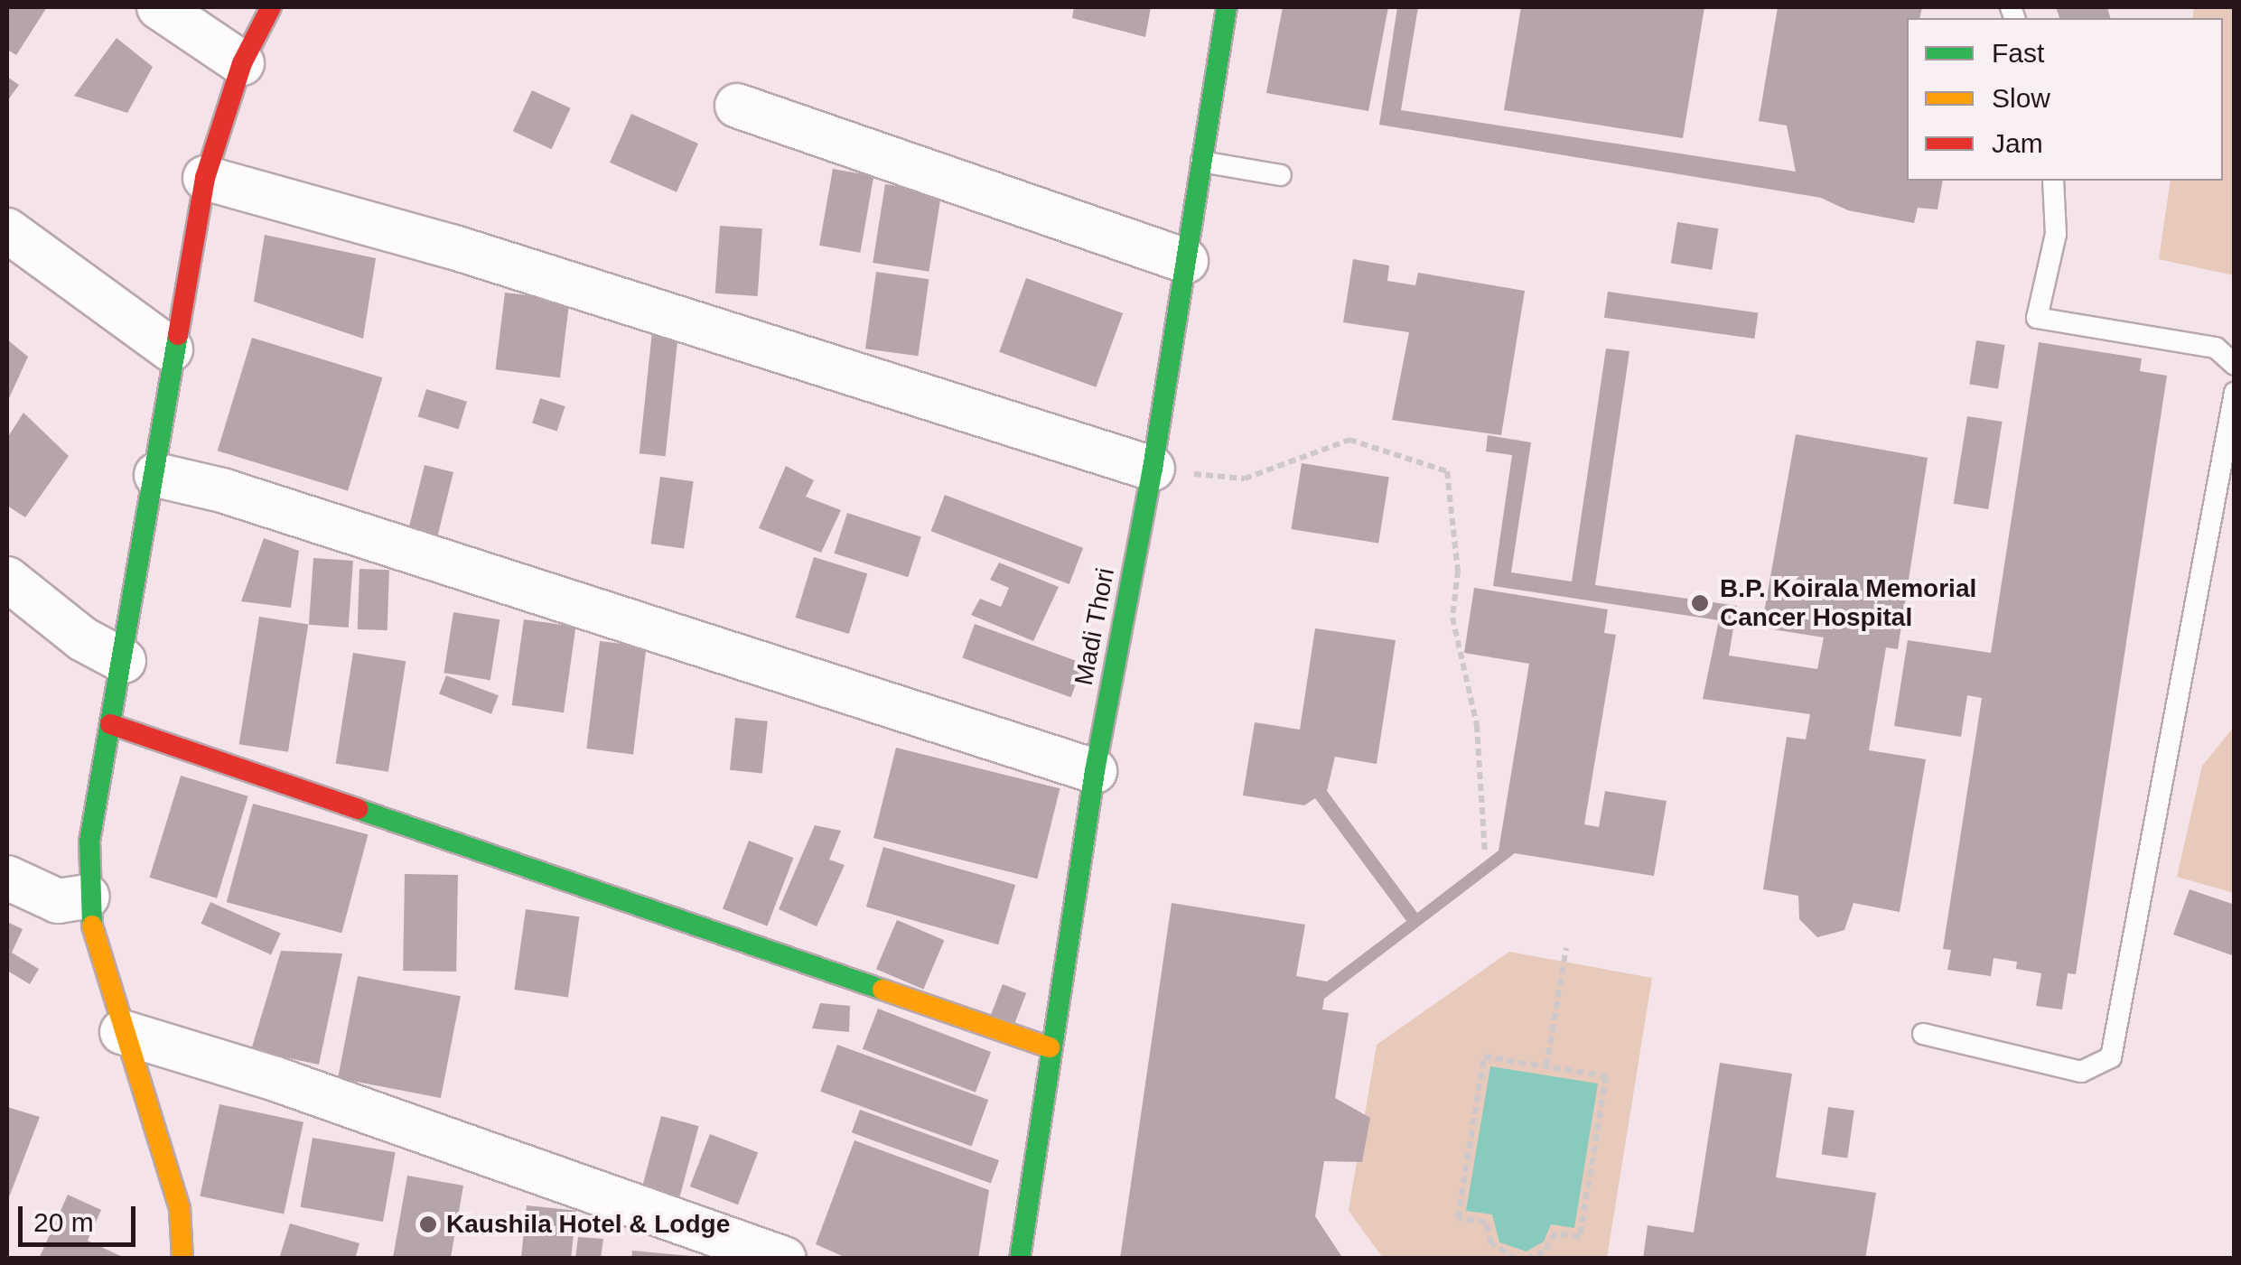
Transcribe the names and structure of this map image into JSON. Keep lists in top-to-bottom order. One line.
{"streets":{"street":["Madi Thori"]},"places":["B.P. Koirala Memorial Cancer Hospital","Kaushila Hotel & Lodge"],"legend":["Fast","Slow","Jam"],"scale_bar":"20 m"}
